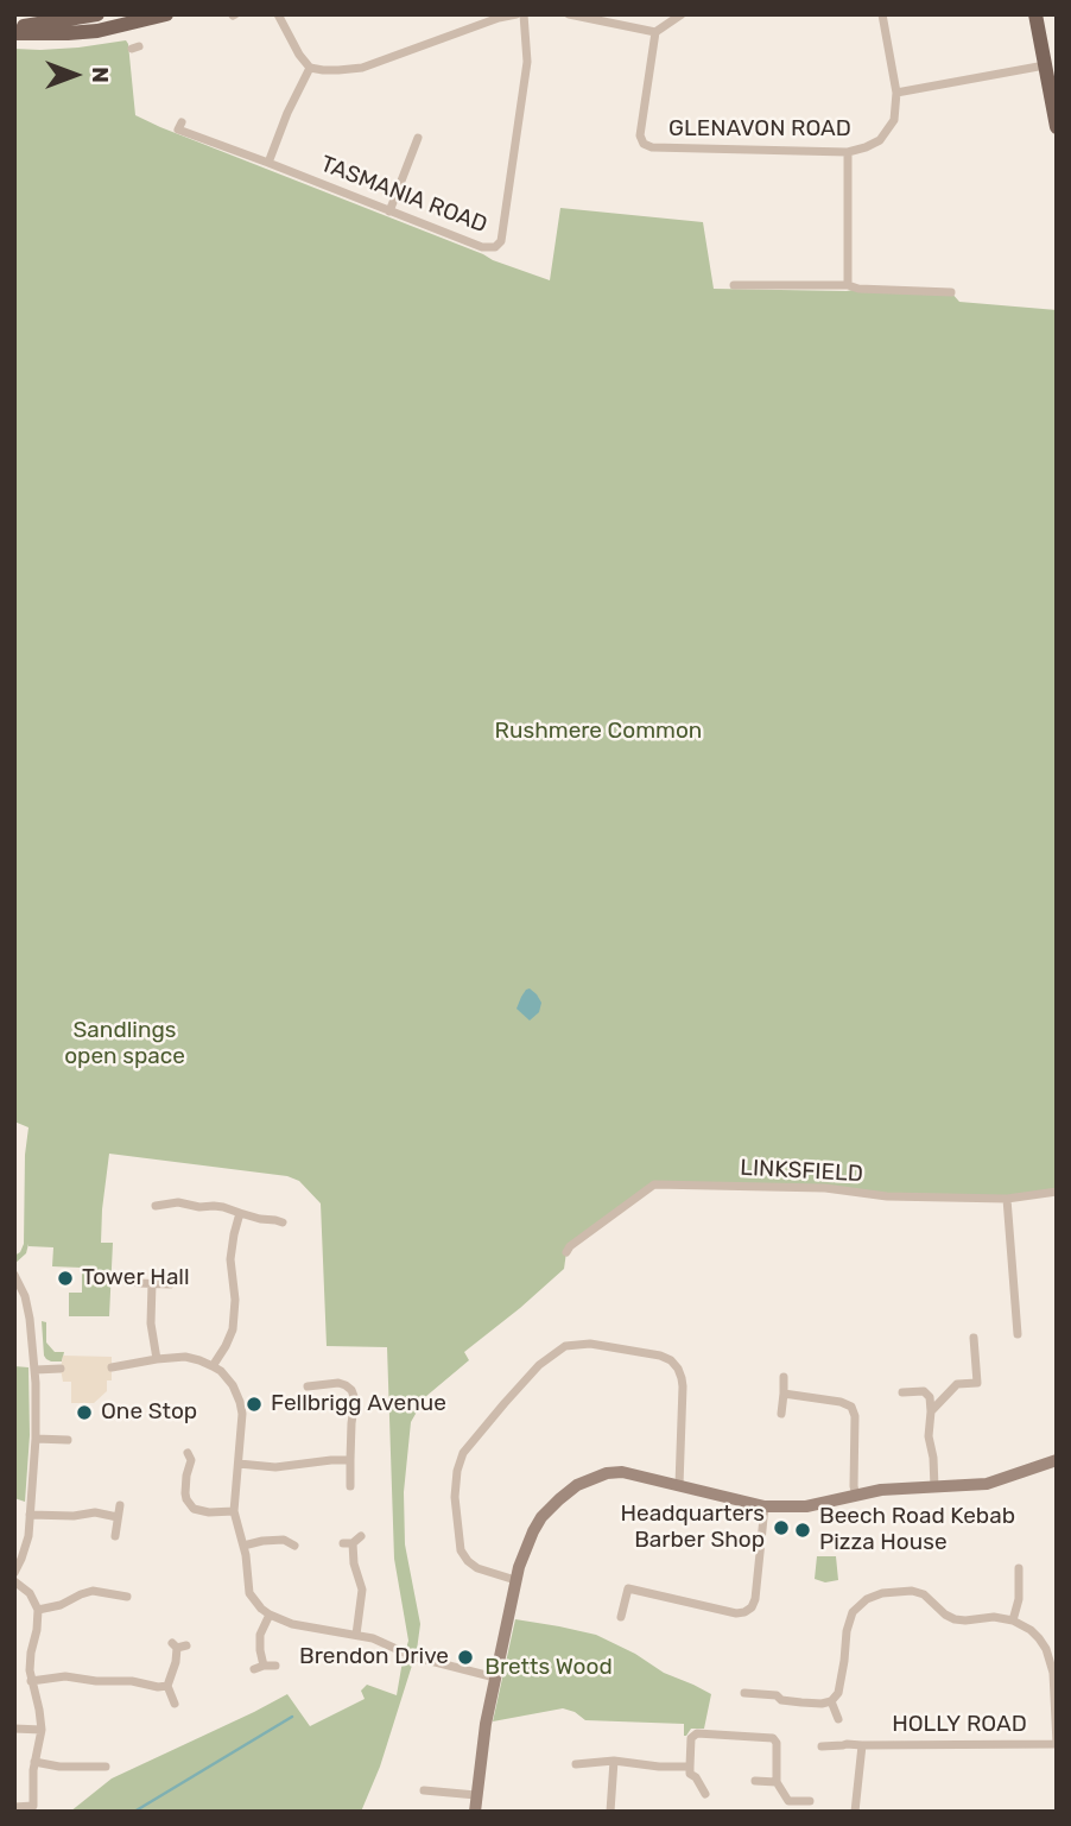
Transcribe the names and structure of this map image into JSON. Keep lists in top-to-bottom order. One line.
{"streets":{"street":["GLENAVON ROAD","TASMANIA ROAD","LINKSFIELD","HOLLY ROAD"]},"parks":["Rushmere Common","Sandlings open space","Bretts Wood"],"places":["Tower Hall","Fellbrigg Avenue","One Stop","Headquarters Barber Shop","Beech Road Kebab Pizza House","Brendon Drive"],"north":"right"}
